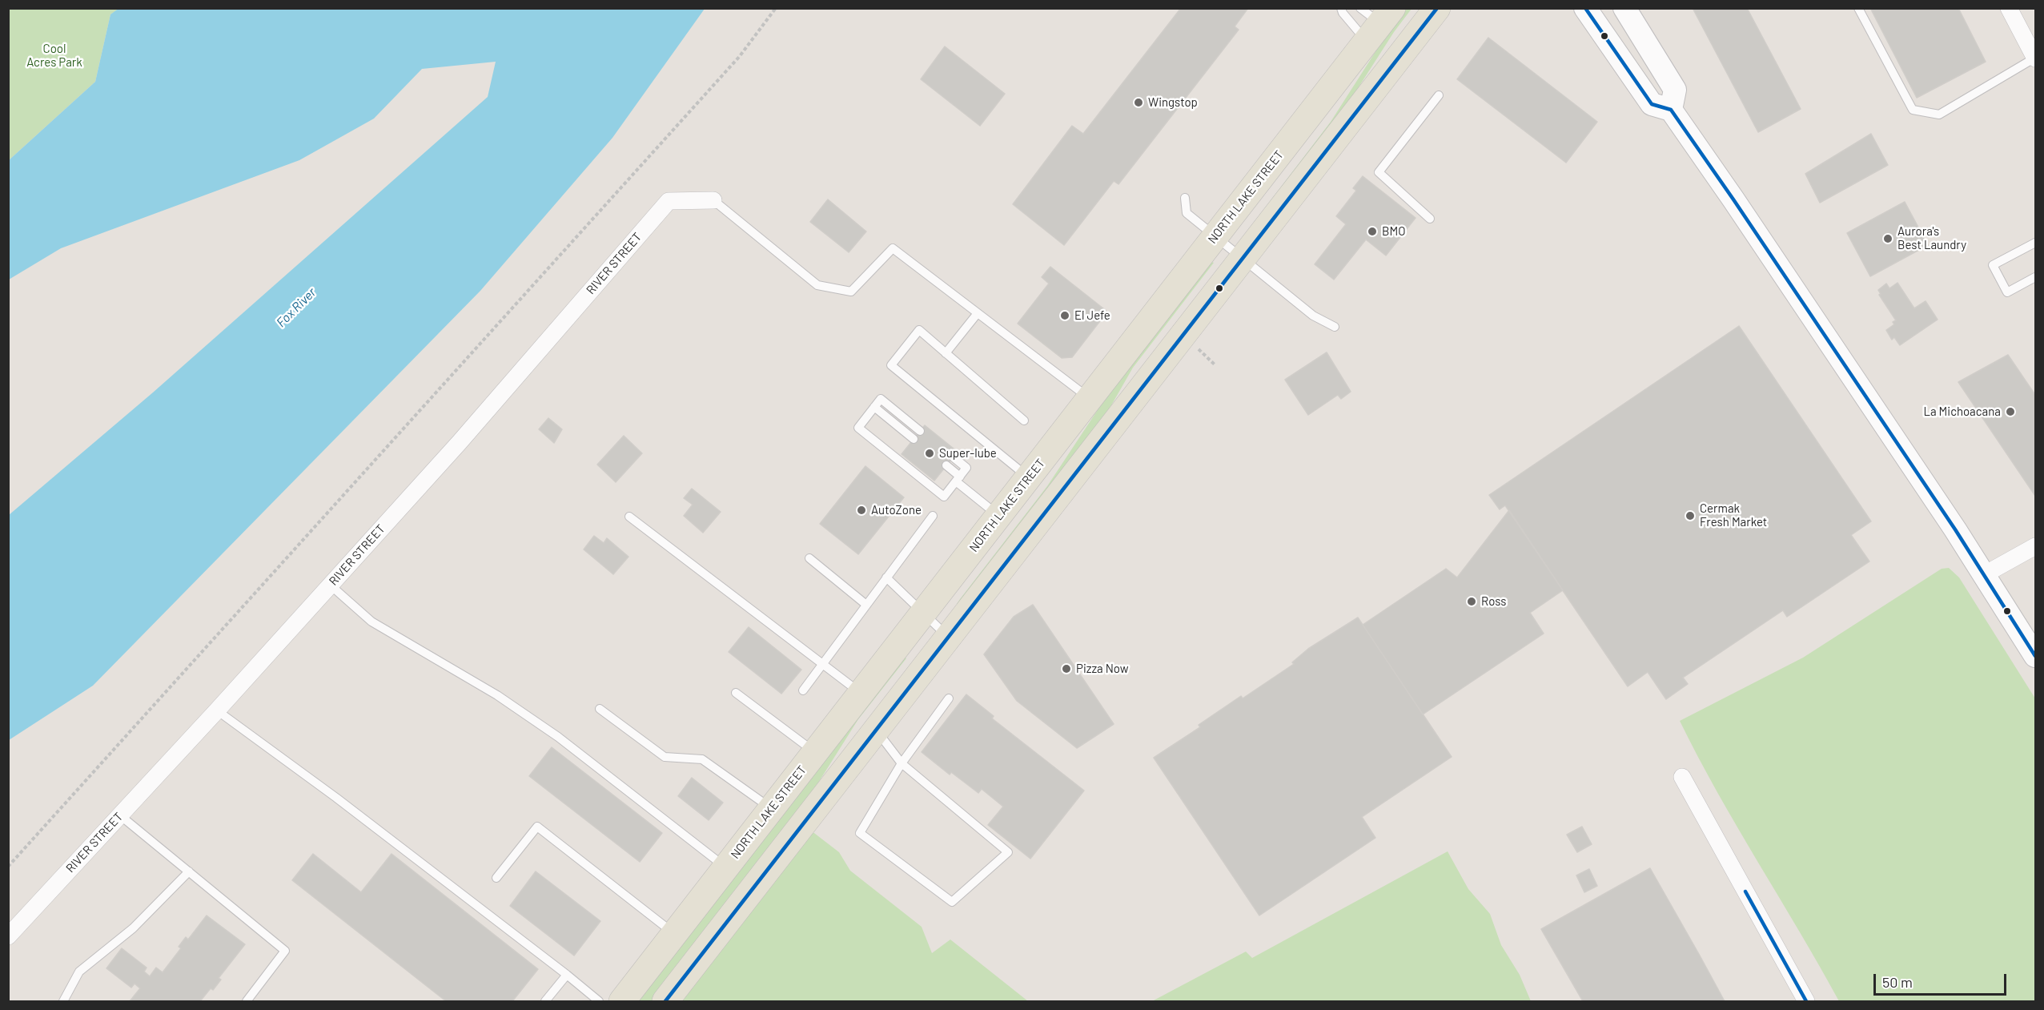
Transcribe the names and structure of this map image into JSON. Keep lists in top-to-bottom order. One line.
{"streets":{"main road":["NORTH LAKE STREET"],"street":["RIVER STREET"]},"water":["Fox River"],"parks":["Cool Acres Park"],"places":["Wingstop","BMO","Aurora's Best Laundry","El Jefe","La Michoacana","Super-lube","AutoZone","Cermak Fresh Market","Ross","Pizza Now"],"scale_bar":"50 m"}
